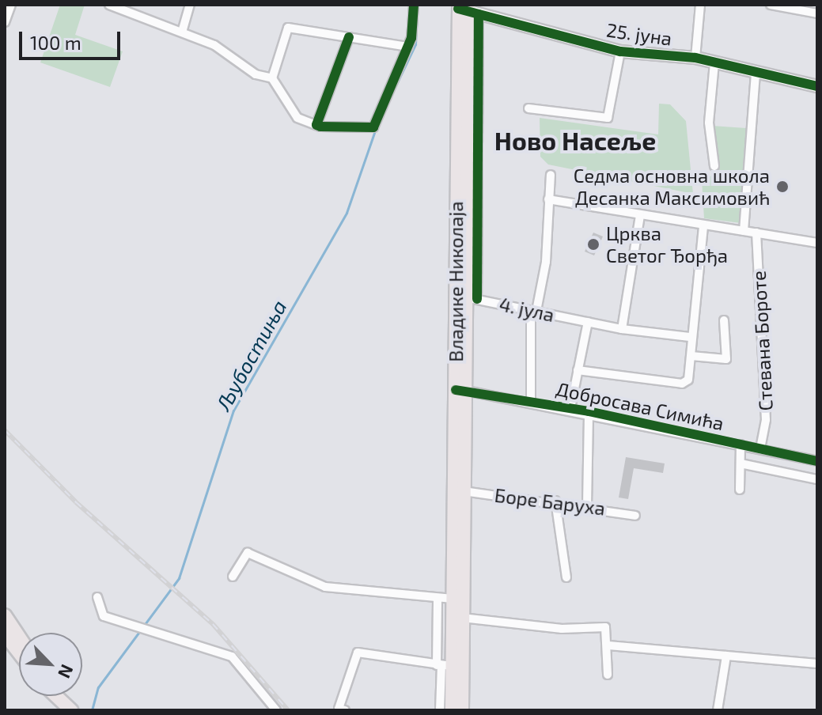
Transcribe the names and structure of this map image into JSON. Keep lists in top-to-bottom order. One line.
{"streets":{"main road":["Владике Николаја"],"street":["25. јуна","4. јула","Стевана Бороте","Добросава Симића","Боре Баруха"]},"crossings":[["25. јуна","Владике Николаја"],["Владике Николаја","4. јула"],["Владике Николаја","Добросава Симића"],["Владике Николаја","Боре Баруха"],["Стевана Бороте","Добросава Симића"]],"districts":["Ново Насеље"],"water":["Љубостиња"],"places":["Седма основна школа Десанка Максимовић","Црква Светог Ђорђа"],"scale_bar":"100 m","north":"bottom right"}
